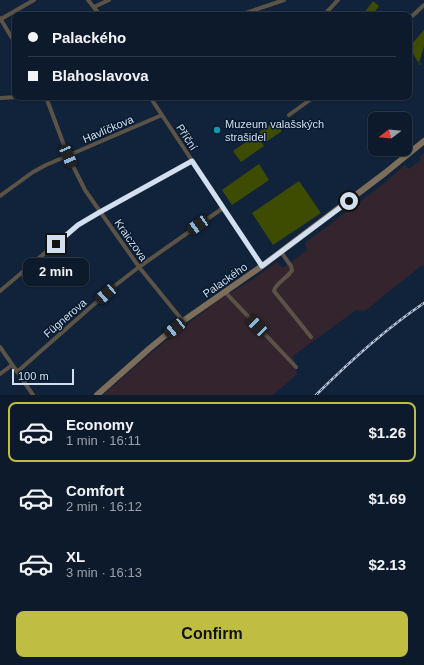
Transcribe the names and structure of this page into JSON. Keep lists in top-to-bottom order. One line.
{"streets":{"street":["Havlíčkova","Příční","Kraiczova","Palackého","Fügnerova"]},"crossings":[["Havlíčkova","Příční"],["Havlíčkova","Kraiczova"],["Příční","Palackého"],["Příční","Fügnerova"],["Kraiczova","Palackého"],["Kraiczova","Fügnerova"]],"places":["Muzeum valašských strašidel"],"scale_bar":"100 m","north":"left","page":{"banner":["Palackého","Blahoslavova"],"bubble":"2 min","scale":"100 m","list":[{"name":"Economy","note":"1 min · 16:11","value":"$1.26"},{"name":"Comfort","note":"2 min · 16:12","value":"$1.69"},{"name":"XL","note":"3 min · 16:13","value":"$2.13"}],"buttons":"Confirm"}}
